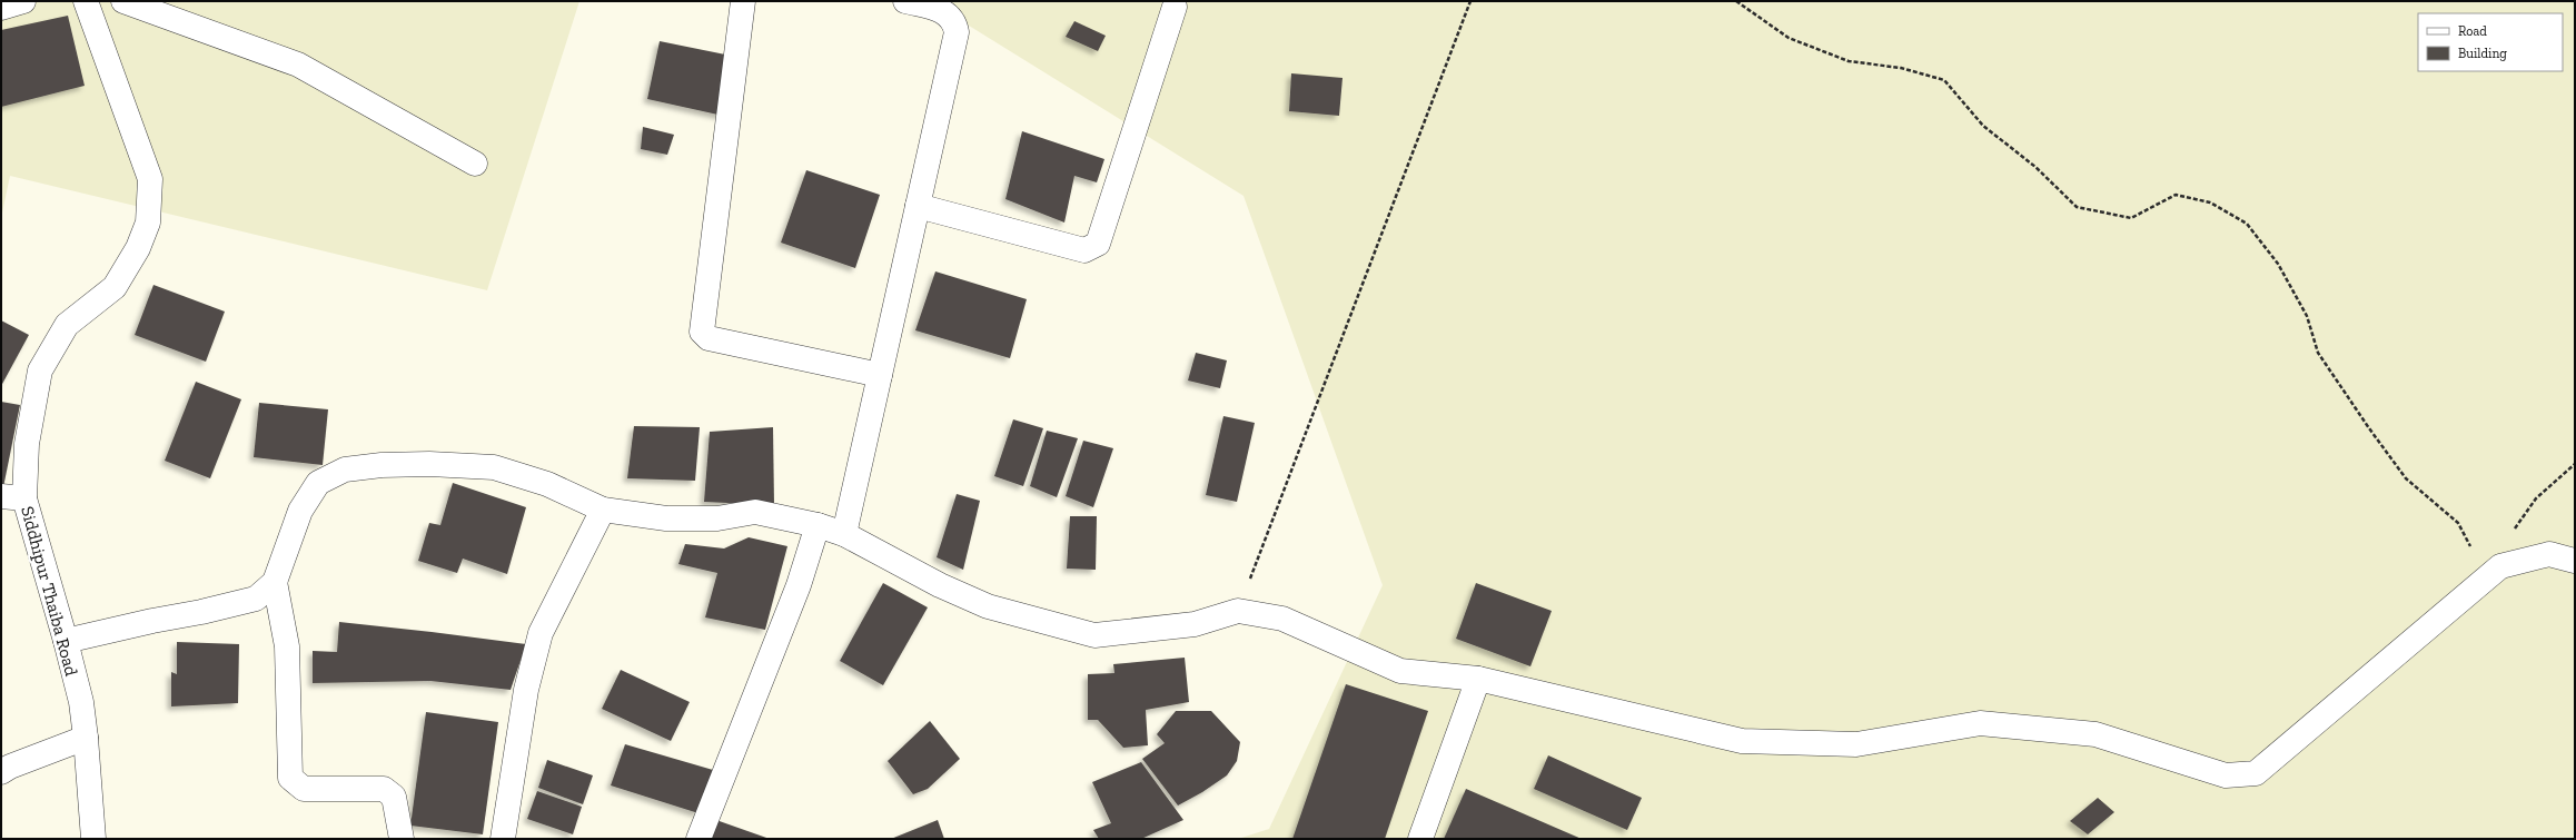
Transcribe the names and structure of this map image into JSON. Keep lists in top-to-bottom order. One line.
{"streets":{"street":["Siddhipur Thaiba Road"]},"legend":["Road","Building"]}
